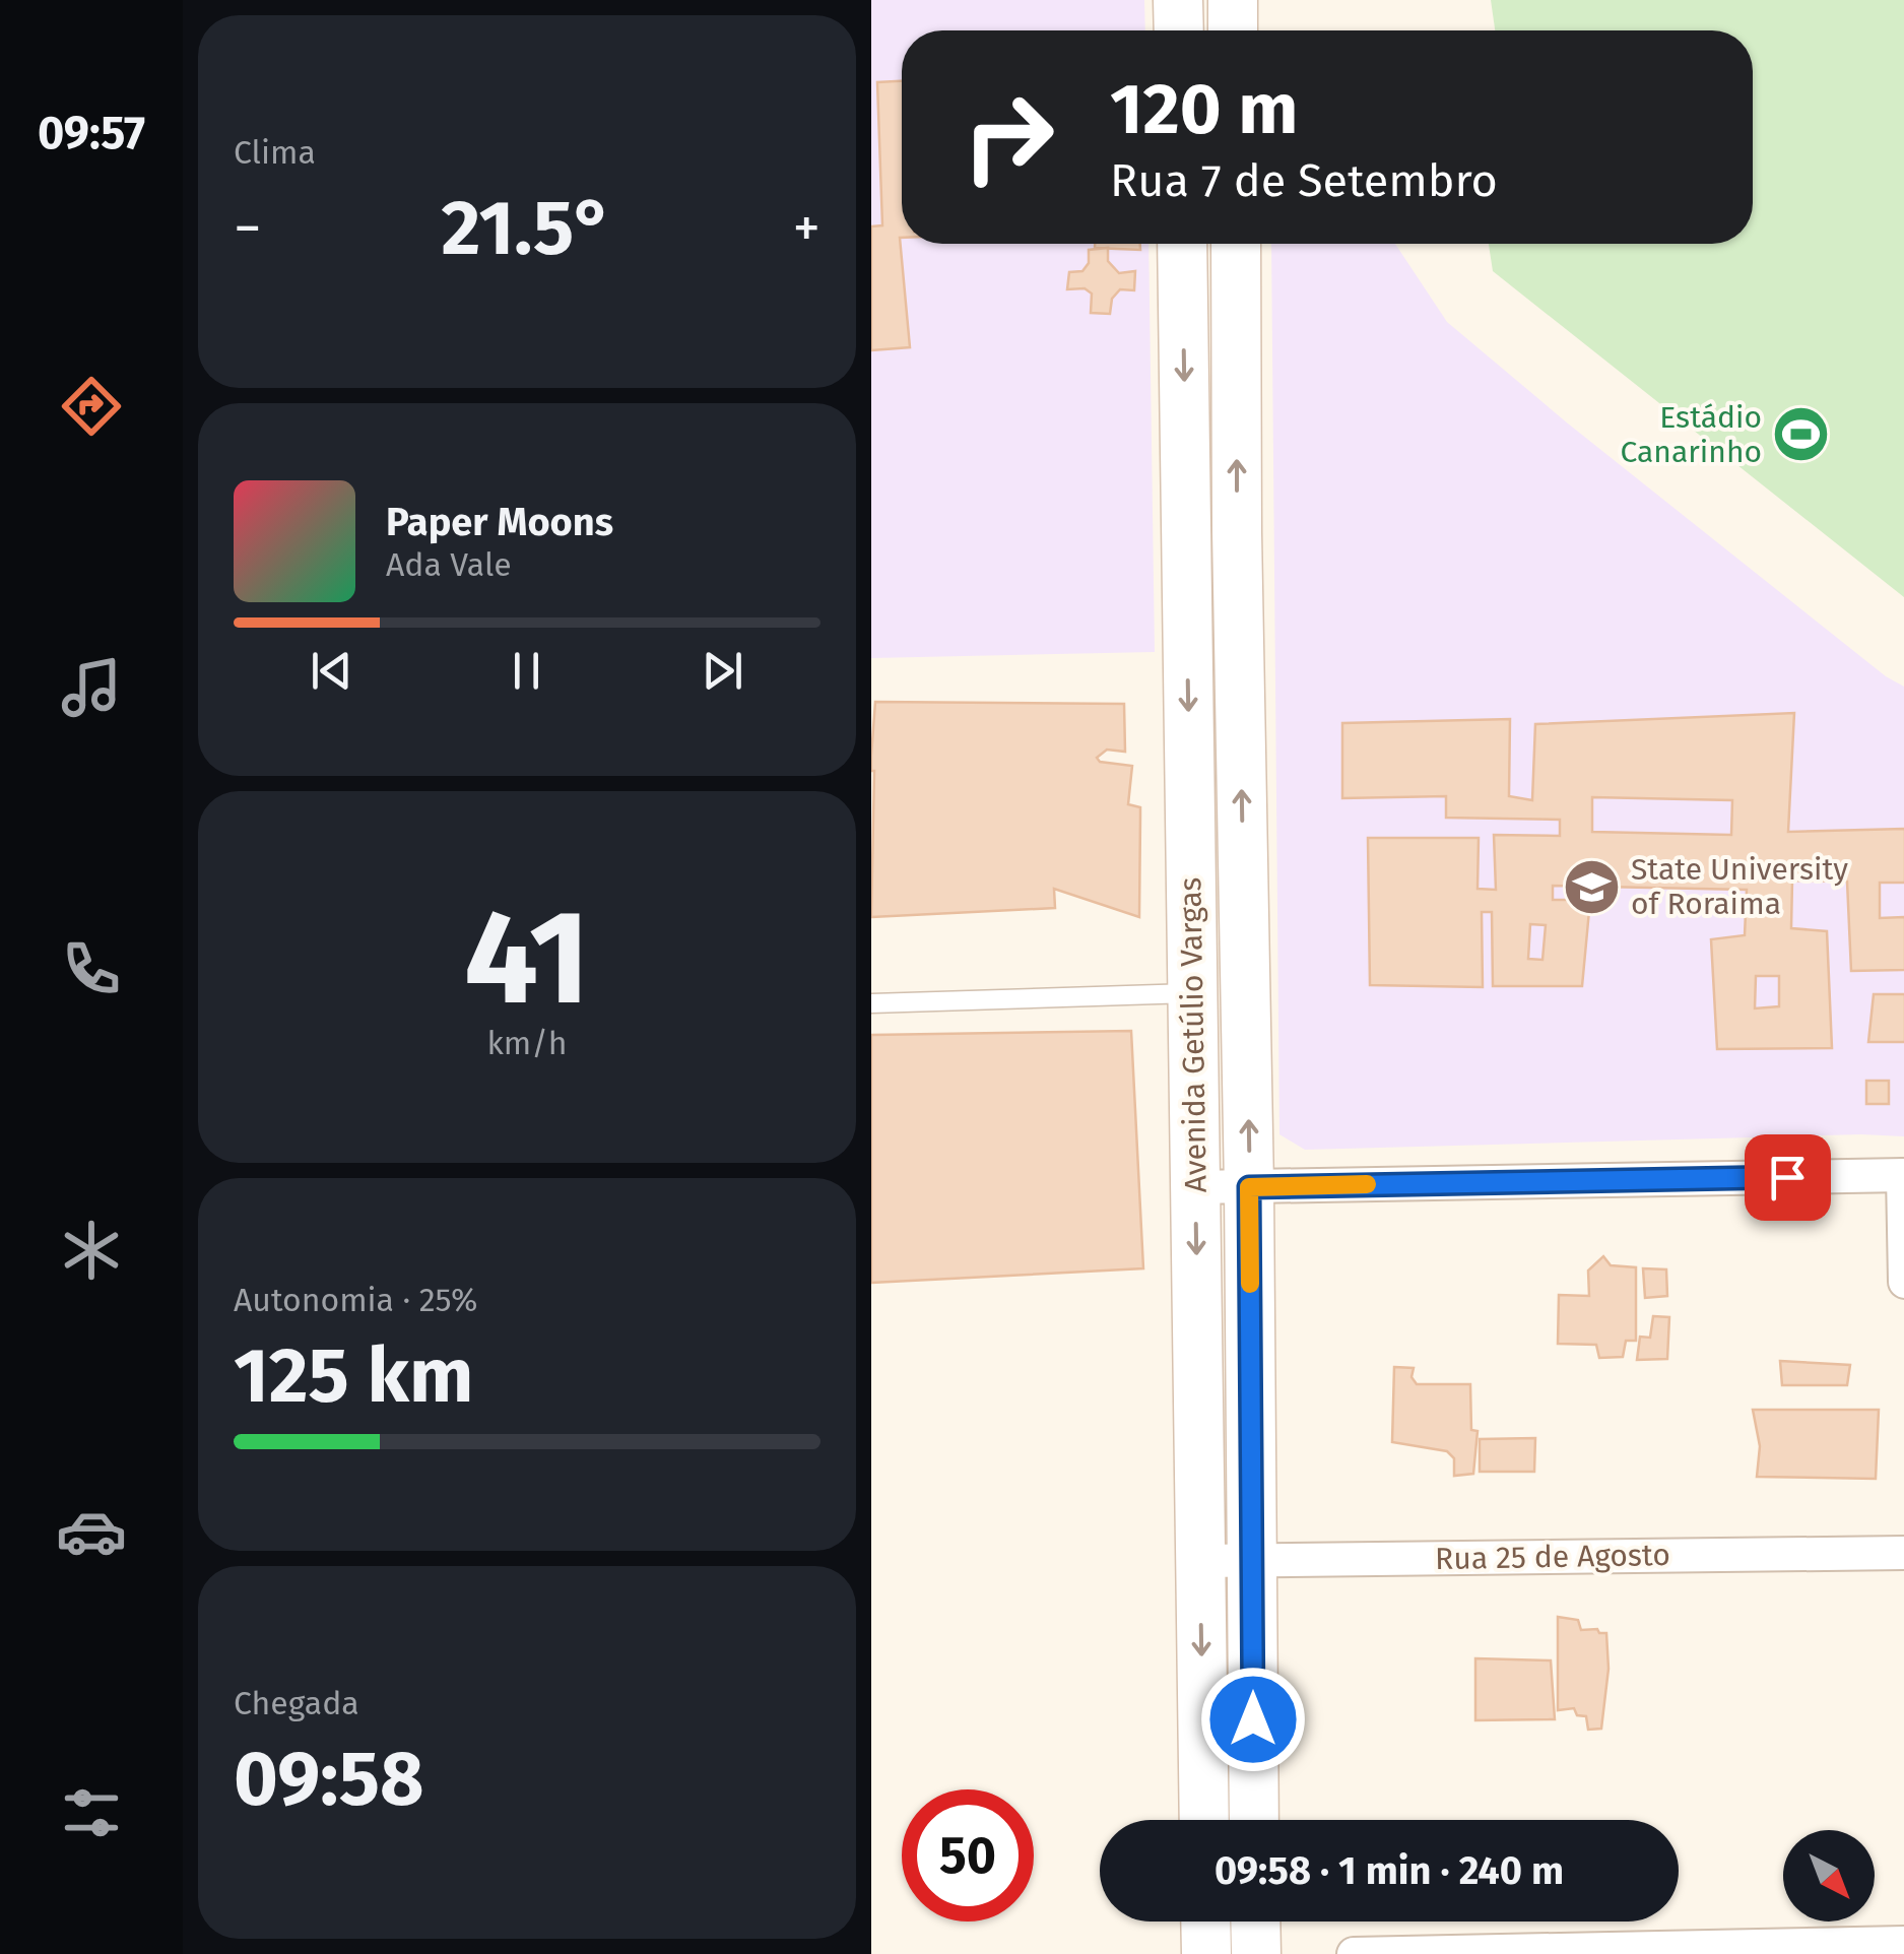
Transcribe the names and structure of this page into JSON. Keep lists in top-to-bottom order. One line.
{"streets":{"main road":["Avenida Getúlio Vargas"],"street":["Rua 25 de Agosto"]},"crossings":[["Avenida Getúlio Vargas","Rua 25 de Agosto"]],"places":{"sports":["Estádio Canarinho"],"school or university":["State University of Roraima"]},"north":"bottom right","page":{"tabs":"09:57","tile":["Clima",["41","km/h"],["Autonomia · 25%","125 km"],["Chegada","09:58"]],"turn":["120 m","Rua 7 de Setembro"],"heat":["−","21.5°","+"],"song":["Paper Moons","Ada Vale"],"limit":"50","trip":"09:58 · 1 min · 240 m"}}
